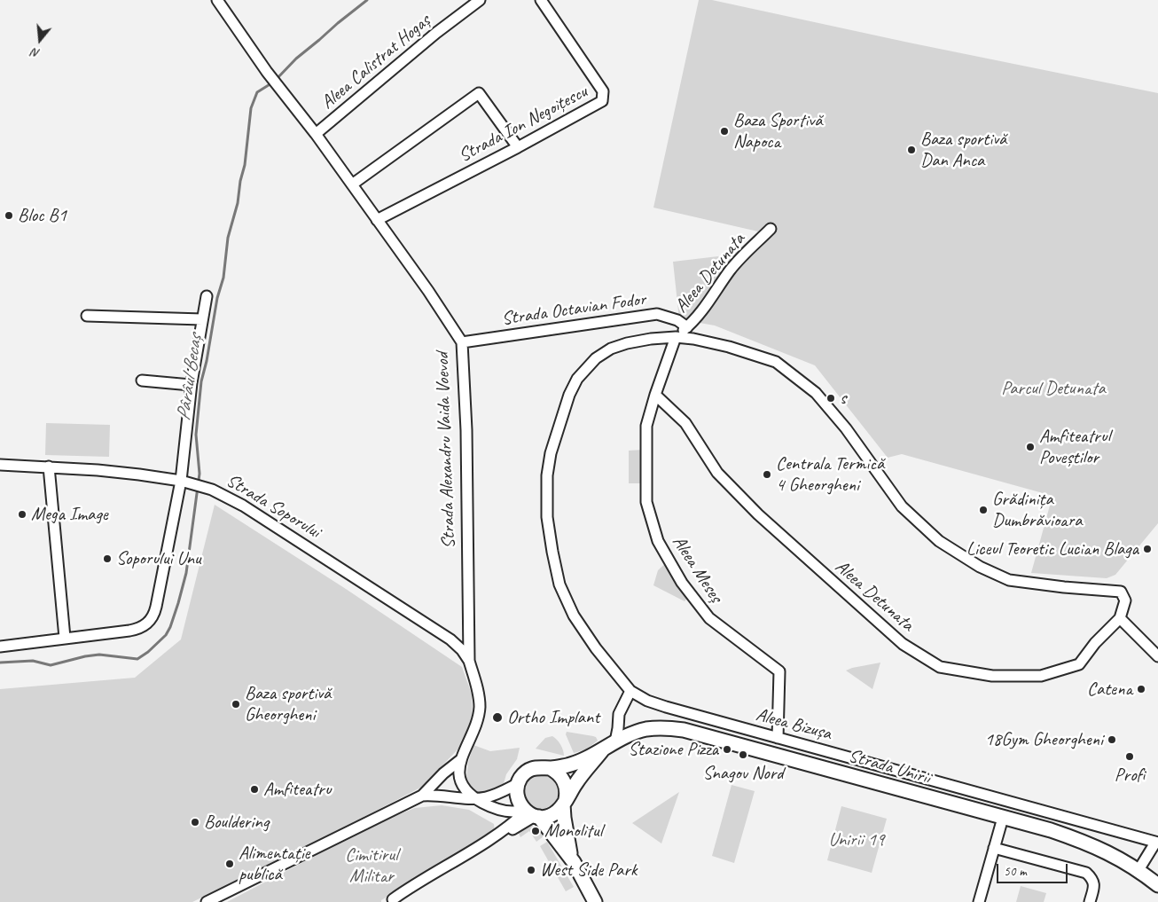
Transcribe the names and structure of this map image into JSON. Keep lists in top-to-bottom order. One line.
{"streets":{"main road":["Strada Unirii"],"street":["Aleea Calistrat Hogaș","Strada Ion Negoițescu","Aleea Detunata","Strada Octavian Fodor","Strada Alexandru Vaida Voevod","Strada Soporului","Aleea Meseș","Aleea Bizușa"]},"crossings":[["Aleea Calistrat Hogaș","Strada Alexandru Vaida Voevod"],["Strada Ion Negoițescu","Strada Alexandru Vaida Voevod"],["Aleea Detunata","Strada Octavian Fodor"],["Aleea Detunata","Aleea Meseș"],["Aleea Detunata","Aleea Bizușa"],["Strada Octavian Fodor","Strada Alexandru Vaida Voevod"],["Strada Alexandru Vaida Voevod","Strada Soporului"],["Aleea Meseș","Aleea Bizușa"],["Aleea Bizușa","Strada Unirii"]],"water":["Pârâul Becaș"],"parks":["Parcul Detunata","Unirii 19","Cimitirul Militar"],"places":["Baza Sportivă Napoca","Baza sportivă Dan Anca","Bloc B1","s","Amfiteatrul Poveștilor","Centrala Termică 4 Gheorgheni","Grădinița Dumbrăvioara","Mega Image","Liceul Teoretic Lucian Blaga","Soporului Unu","Catena","Baza sportivă Gheorgheni","Ortho Implant","18Gym Gheorgheni","Stazione Pizza","Snagov Nord","Profi","Amfiteatru","Bouldering","Monolitul","Alimentație publică","West Side Park"],"scale_bar":"50 m","north":"bottom"}
